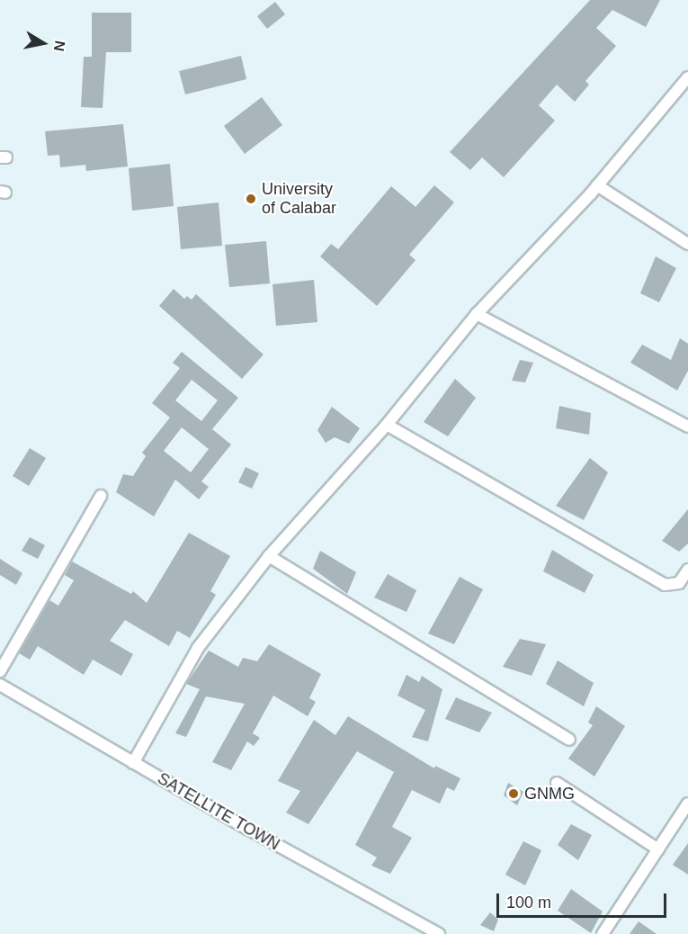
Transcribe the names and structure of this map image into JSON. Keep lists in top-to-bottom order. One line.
{"streets":{"street":["SATELLITE TOWN"]},"places":["University of Calabar","GNMG"],"scale_bar":"100 m","north":"right"}
